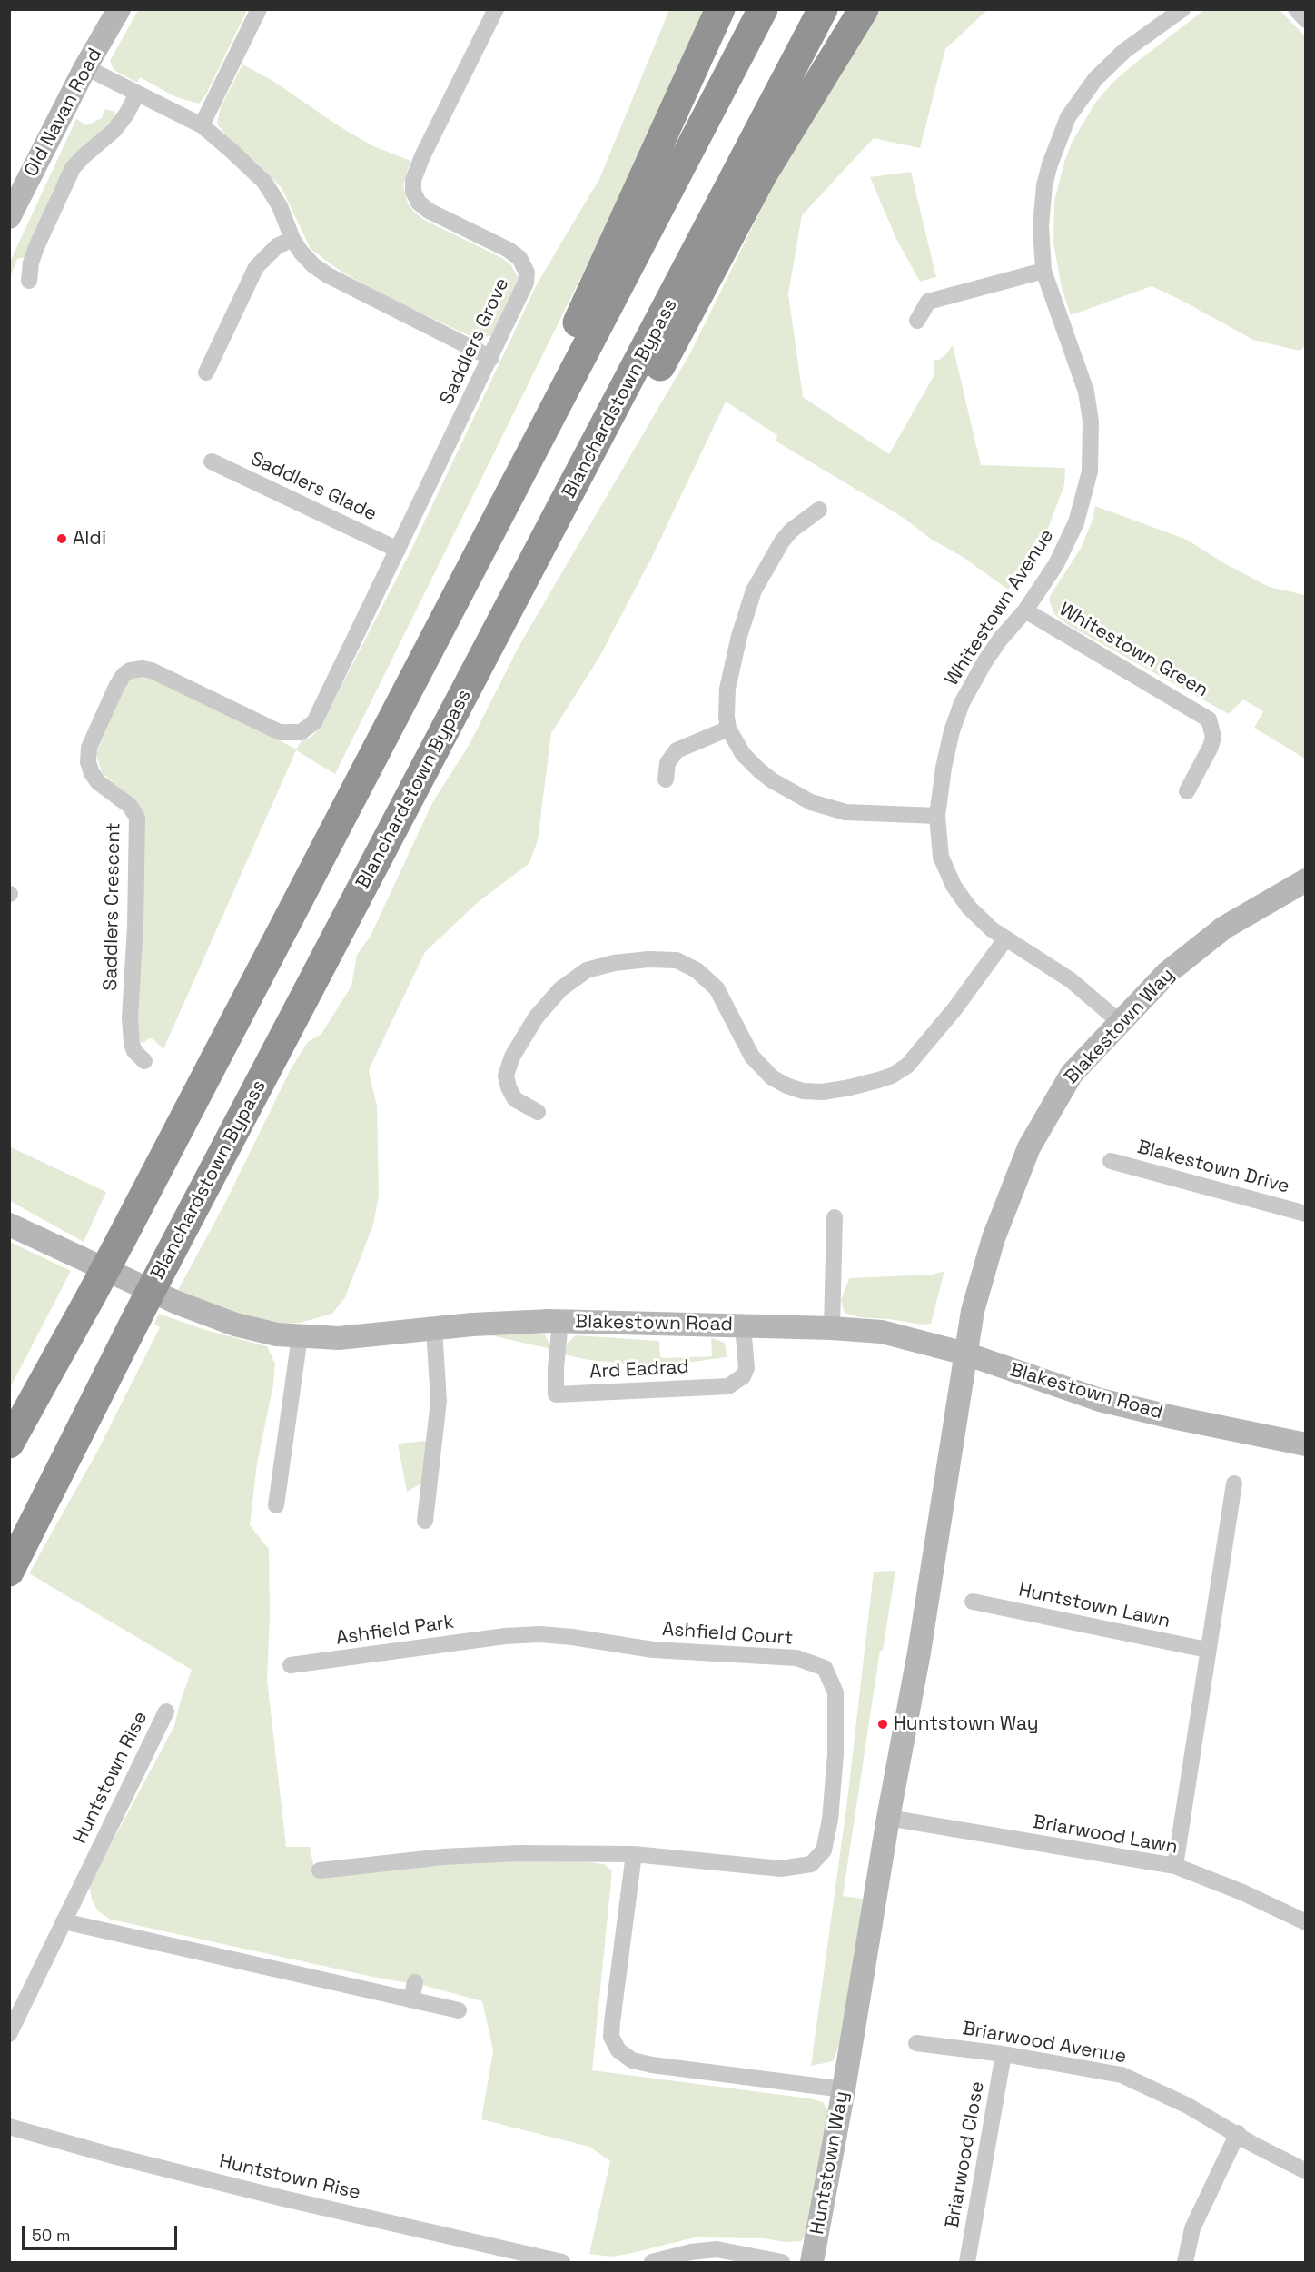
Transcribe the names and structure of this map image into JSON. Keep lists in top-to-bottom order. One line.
{"streets":{"highway":["Blanchardstown Bypass"],"street":["Old Navan Road","Saddlers Grove","Saddlers Glade","Whitestown Avenue","Whitestown Green","Saddlers Crescent","Blakestown Way","Blakestown Drive","Blakestown Road","Ard Eadrad","Huntstown Lawn","Ashfield Park","Ashfield Court","Huntstown Rise","Briarwood Lawn","Briarwood Avenue","Briarwood Close","Huntstown Way"]},"crossings":[["Saddlers Grove","Saddlers Glade"],["Saddlers Grove","Saddlers Crescent"],["Whitestown Avenue","Whitestown Green"],["Whitestown Avenue","Blakestown Way"],["Blakestown Way","Blakestown Road"],["Blakestown Way","Huntstown Way"],["Blakestown Road","Ard Eadrad"],["Blakestown Road","Huntstown Way"],["Ashfield Park","Ashfield Court"],["Briarwood Lawn","Huntstown Way"],["Briarwood Avenue","Briarwood Close"]],"places":["Aldi","Huntstown Way"],"scale_bar":"50 m"}
